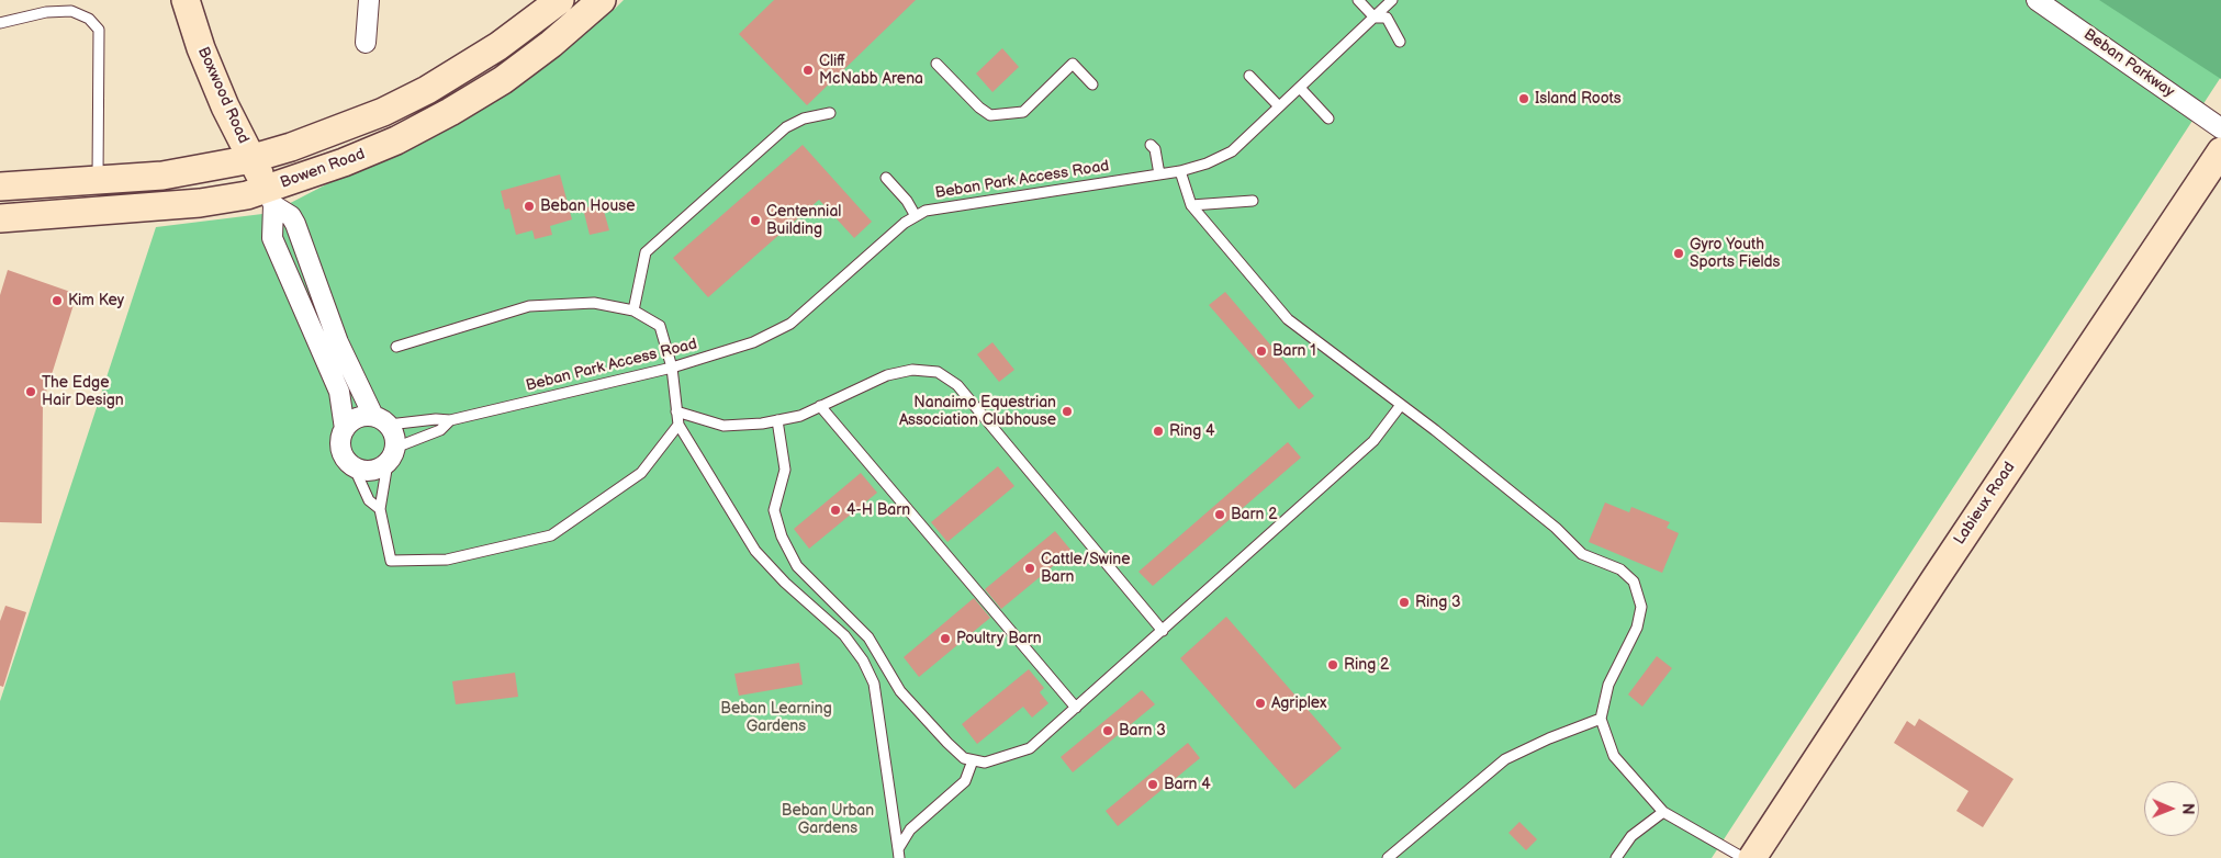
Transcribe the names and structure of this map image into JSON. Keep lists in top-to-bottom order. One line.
{"streets":{"main road":["Boxwood Road","Bowen Road","Labieux Road"],"street":["Beban Parkway"],"lane":["Beban Park Access Road"]},"crossings":[["Boxwood Road","Bowen Road"]],"parks":["Beban Learning Gardens","Beban Urban Gardens"],"places":["Cliff McNabb Arena","Island Roots","Beban House","Centennial Building","Gyro Youth Sports Fields","Kim Key","Barn 1","The Edge Hair Design","Nanaimo Equestrian Association Clubhouse","Ring 4","4-H Barn","Barn 2","Cattle/Swine Barn","Ring 3","Poultry Barn","Ring 2","Agriplex","Barn 3","Barn 4"],"north":"right"}
